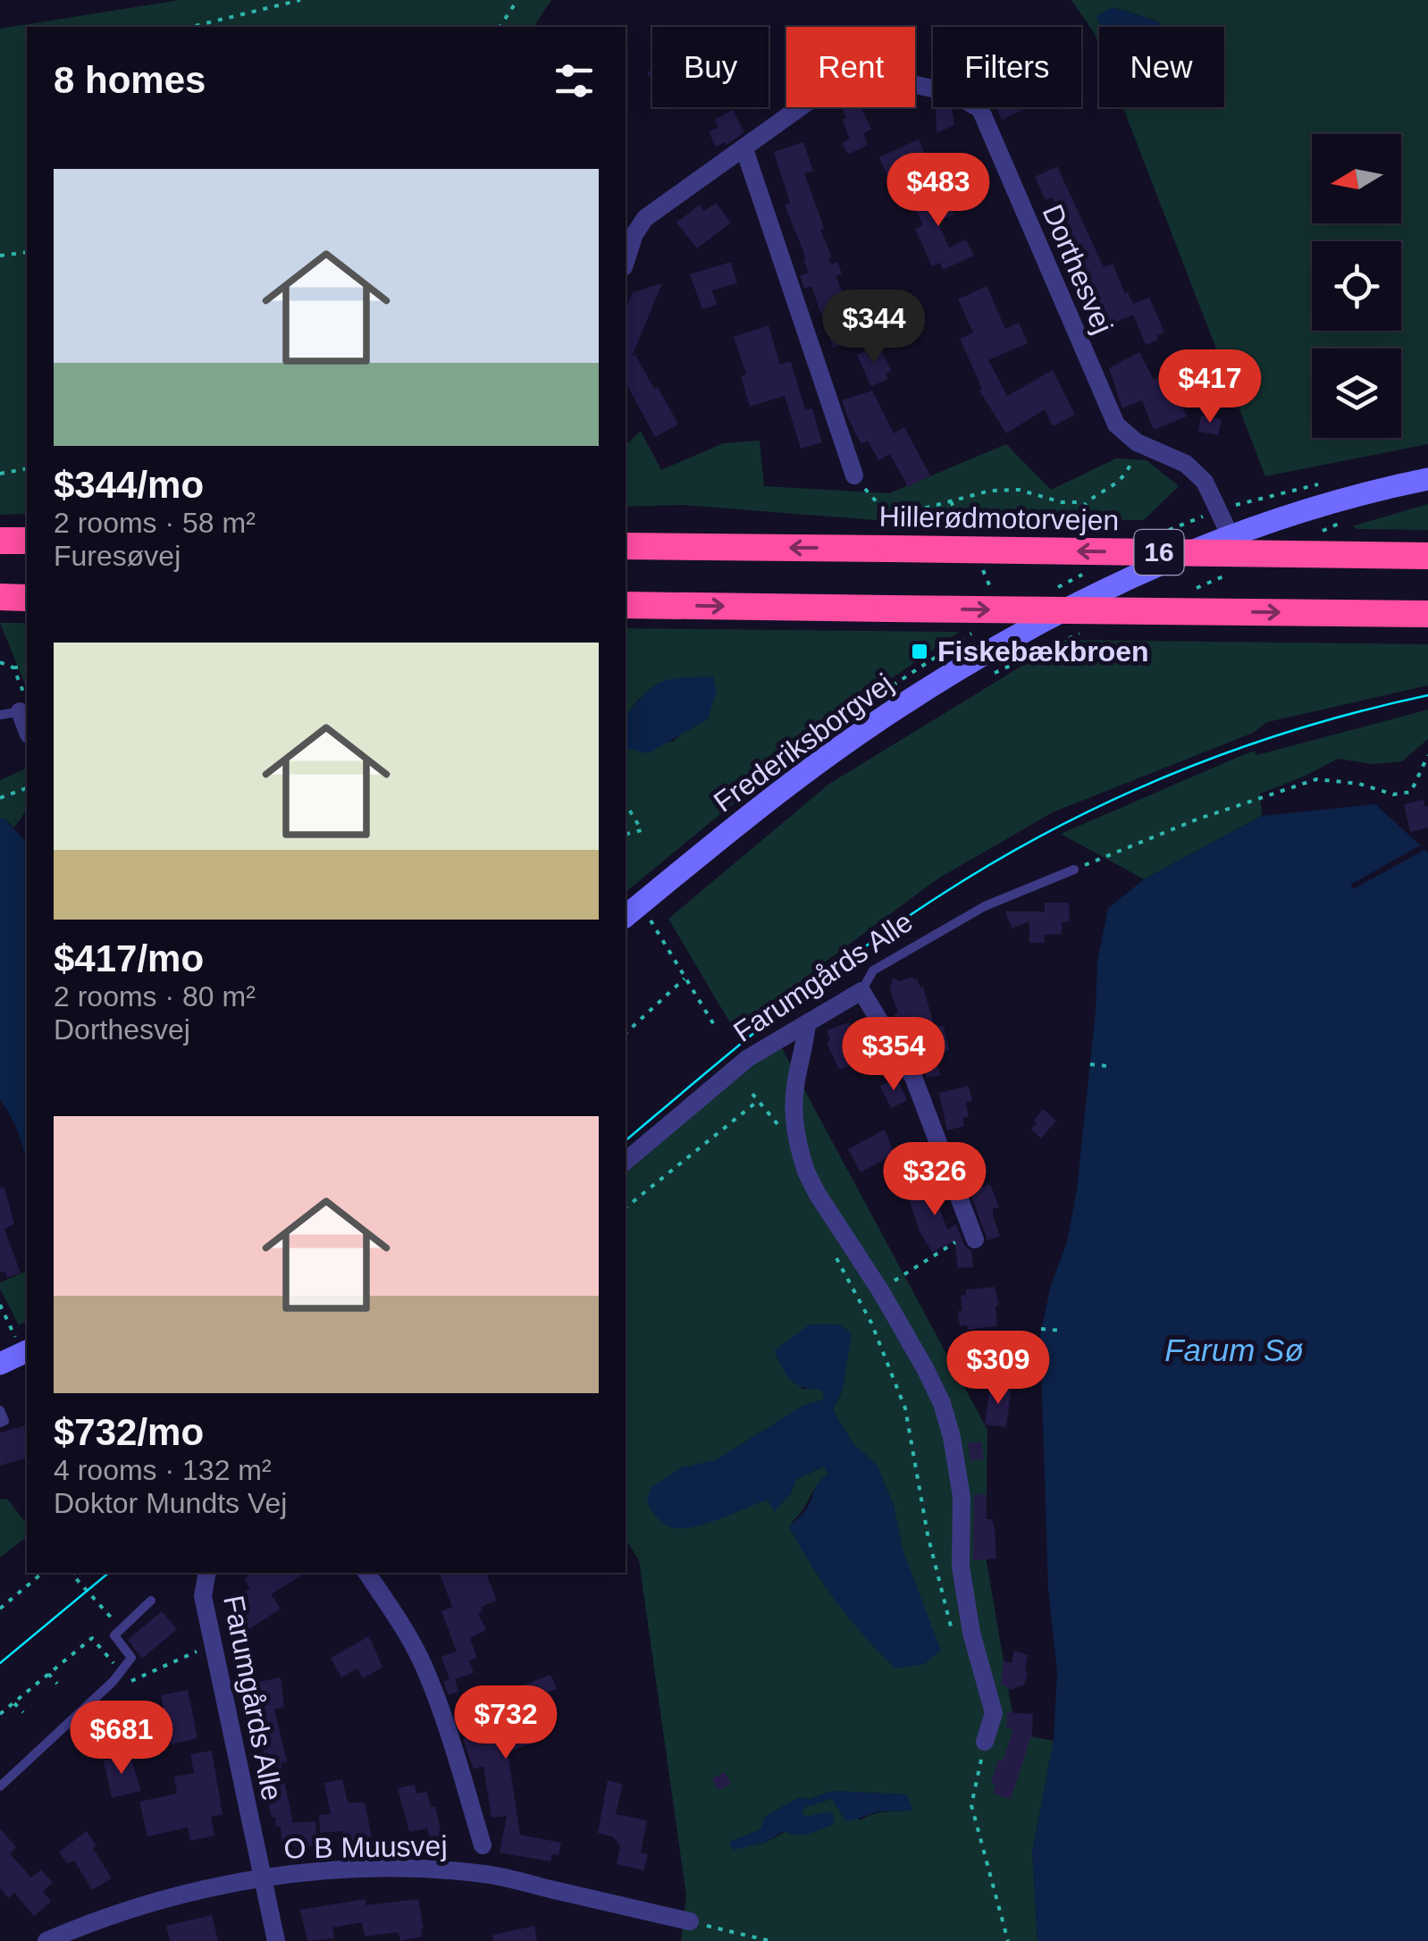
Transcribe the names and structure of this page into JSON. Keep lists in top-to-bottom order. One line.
{"streets":{"highway":["Hillerødmotorvejen","16"],"street":["Dorthesvej","Frederiksborgvej","Farumgårds Alle","O B Muusvej"]},"crossings":[["Dorthesvej","Frederiksborgvej"],["Farumgårds Alle","O B Muusvej"]],"water":["Farum Sø"],"places":{"transit":["Fiskebækbroen"]},"north":"left","page":{"chip":["Buy","Rent","Filters","New"],"heading":"8 homes","list":[{"name":"$344/mo","note":"2 rooms · 58 m² · Furesøvej"},{"name":"$417/mo","note":"2 rooms · 80 m² · Dorthesvej"},{"name":"$732/mo","note":"4 rooms · 132 m² · Doktor Mundts Vej"}],"price":["$483","$344","$417","$354","$326","$309","$732","$681"]}}
